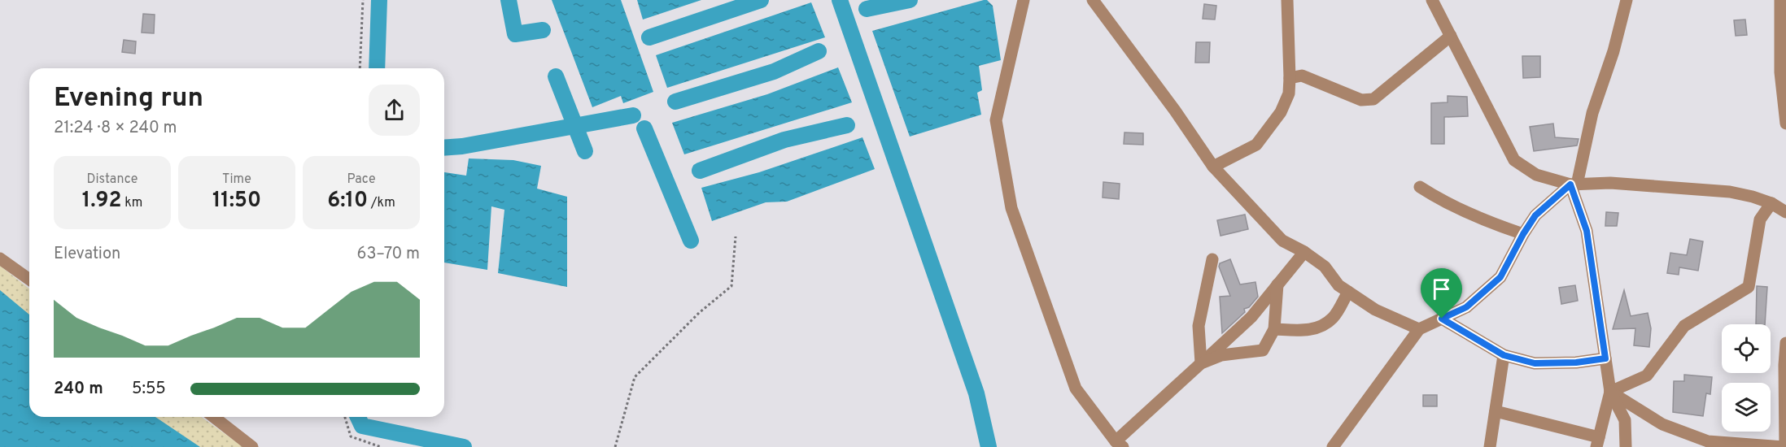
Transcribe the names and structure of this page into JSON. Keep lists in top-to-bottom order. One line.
{"page":{"heading":["Evening run","21:24 · 8 × 240 m"],"stats":[["Distance","1.92 km"],["Time","11:50"],["Pace","6:10 /km"]],"chart":["Elevation","63–70 m"],"list":[{"name":"240 m","note":"5:55"}]}}
